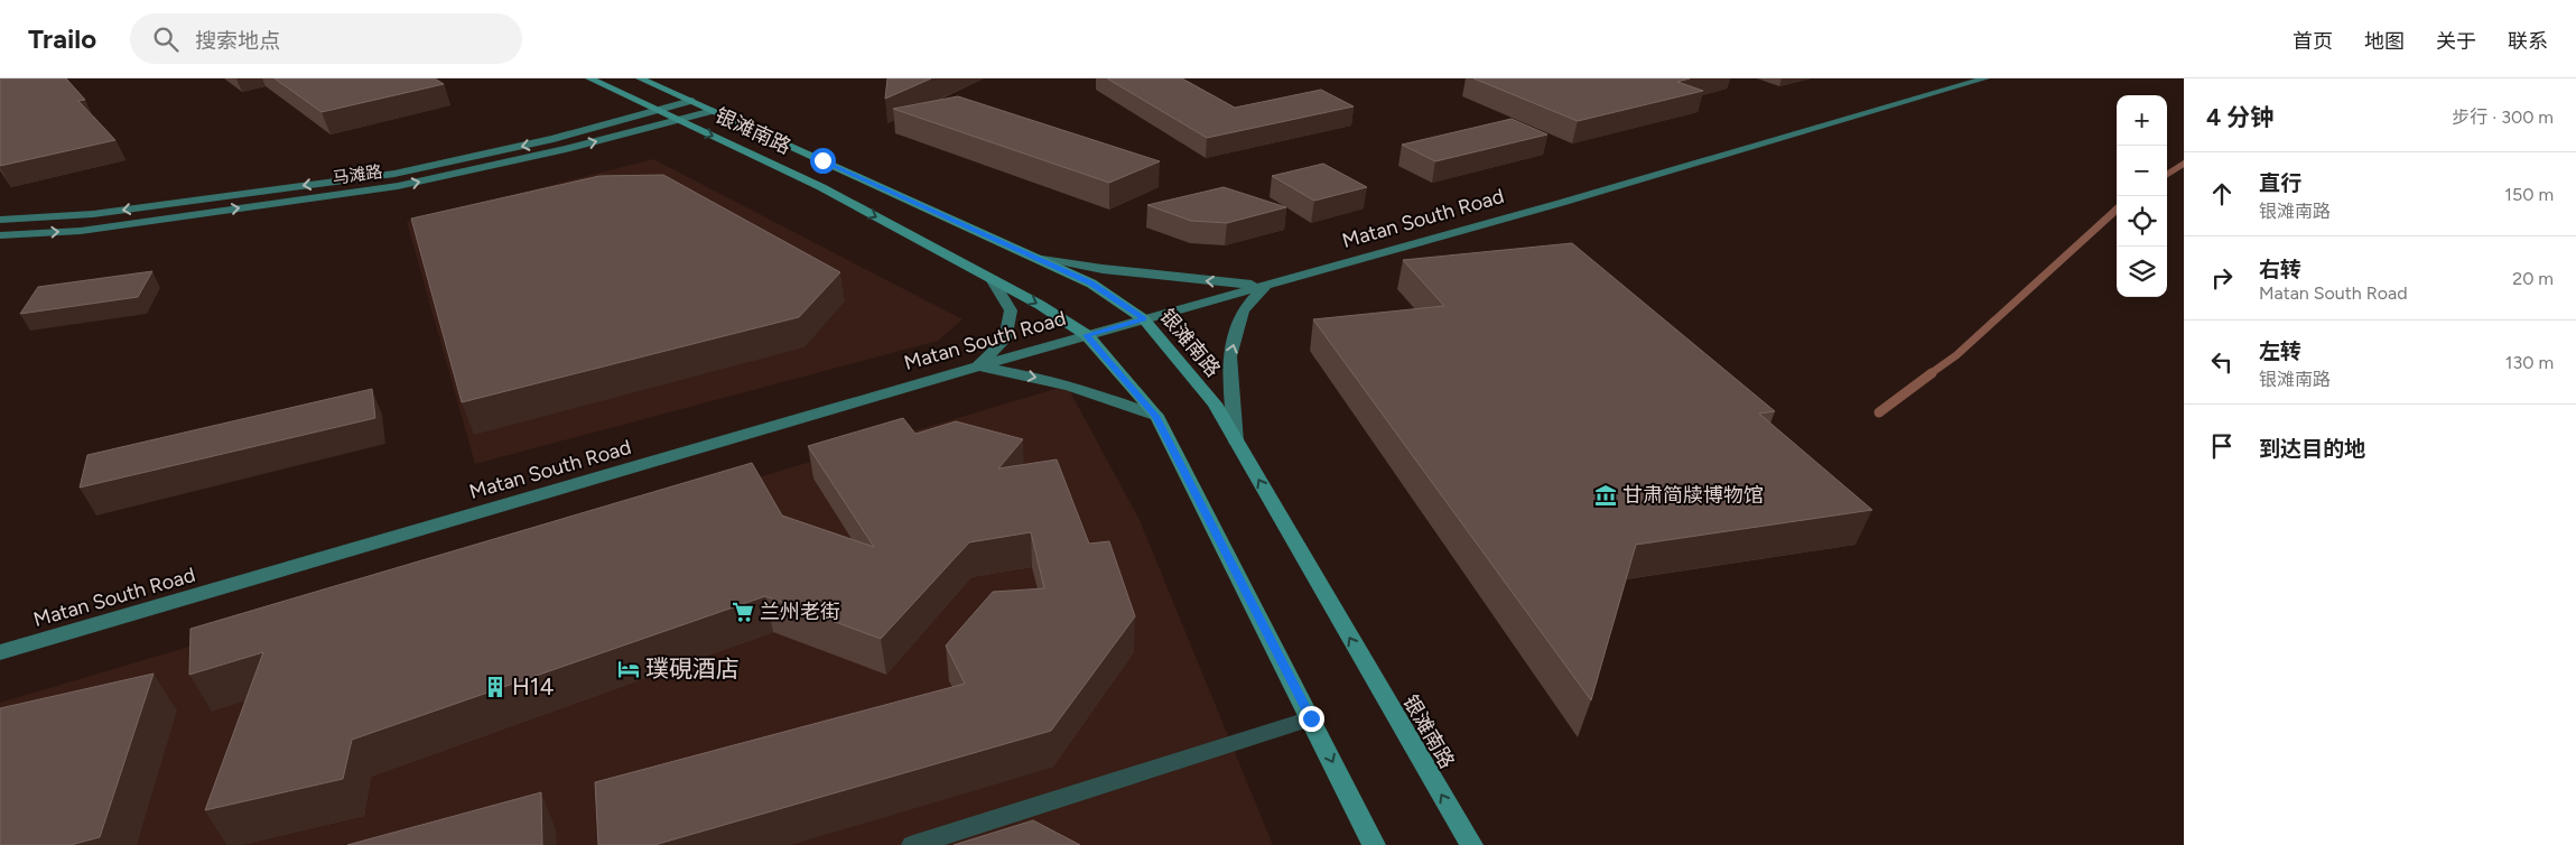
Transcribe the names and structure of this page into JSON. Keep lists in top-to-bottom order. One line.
{"streets":{"main road":["银滩南路","马滩路","Matan South Road"]},"crossings":[["银滩南路","马滩路"],["银滩南路","Matan South Road"]],"places":{"museum":["甘肃简牍博物馆"],"supermarket":["兰州老街"],"hotel":["璞硯酒店"],"building":["H14"]},"page":{"header":"Trailo","search":"搜索地点","nav":["首页","地图","关于","联系"],"heading":["4 分钟","步行 · 300 m"],"map_buttons":["+","−"],"list":[["直行","银滩南路","150 m"],["右转","Matan South Road","20 m"],["左转","银滩南路","130 m"],"到达目的地"]}}
